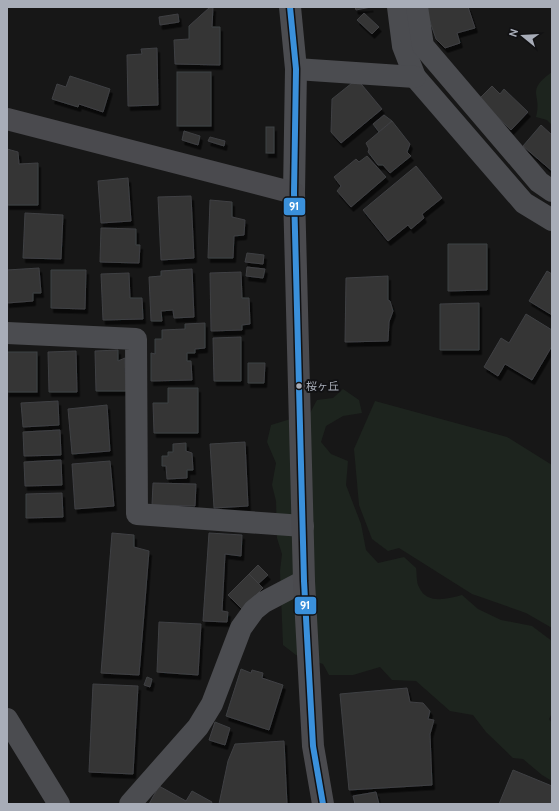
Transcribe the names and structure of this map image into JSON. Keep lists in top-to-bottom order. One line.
{"places":["桜ヶ丘"],"lines":["transit line 91"],"north":"left"}
